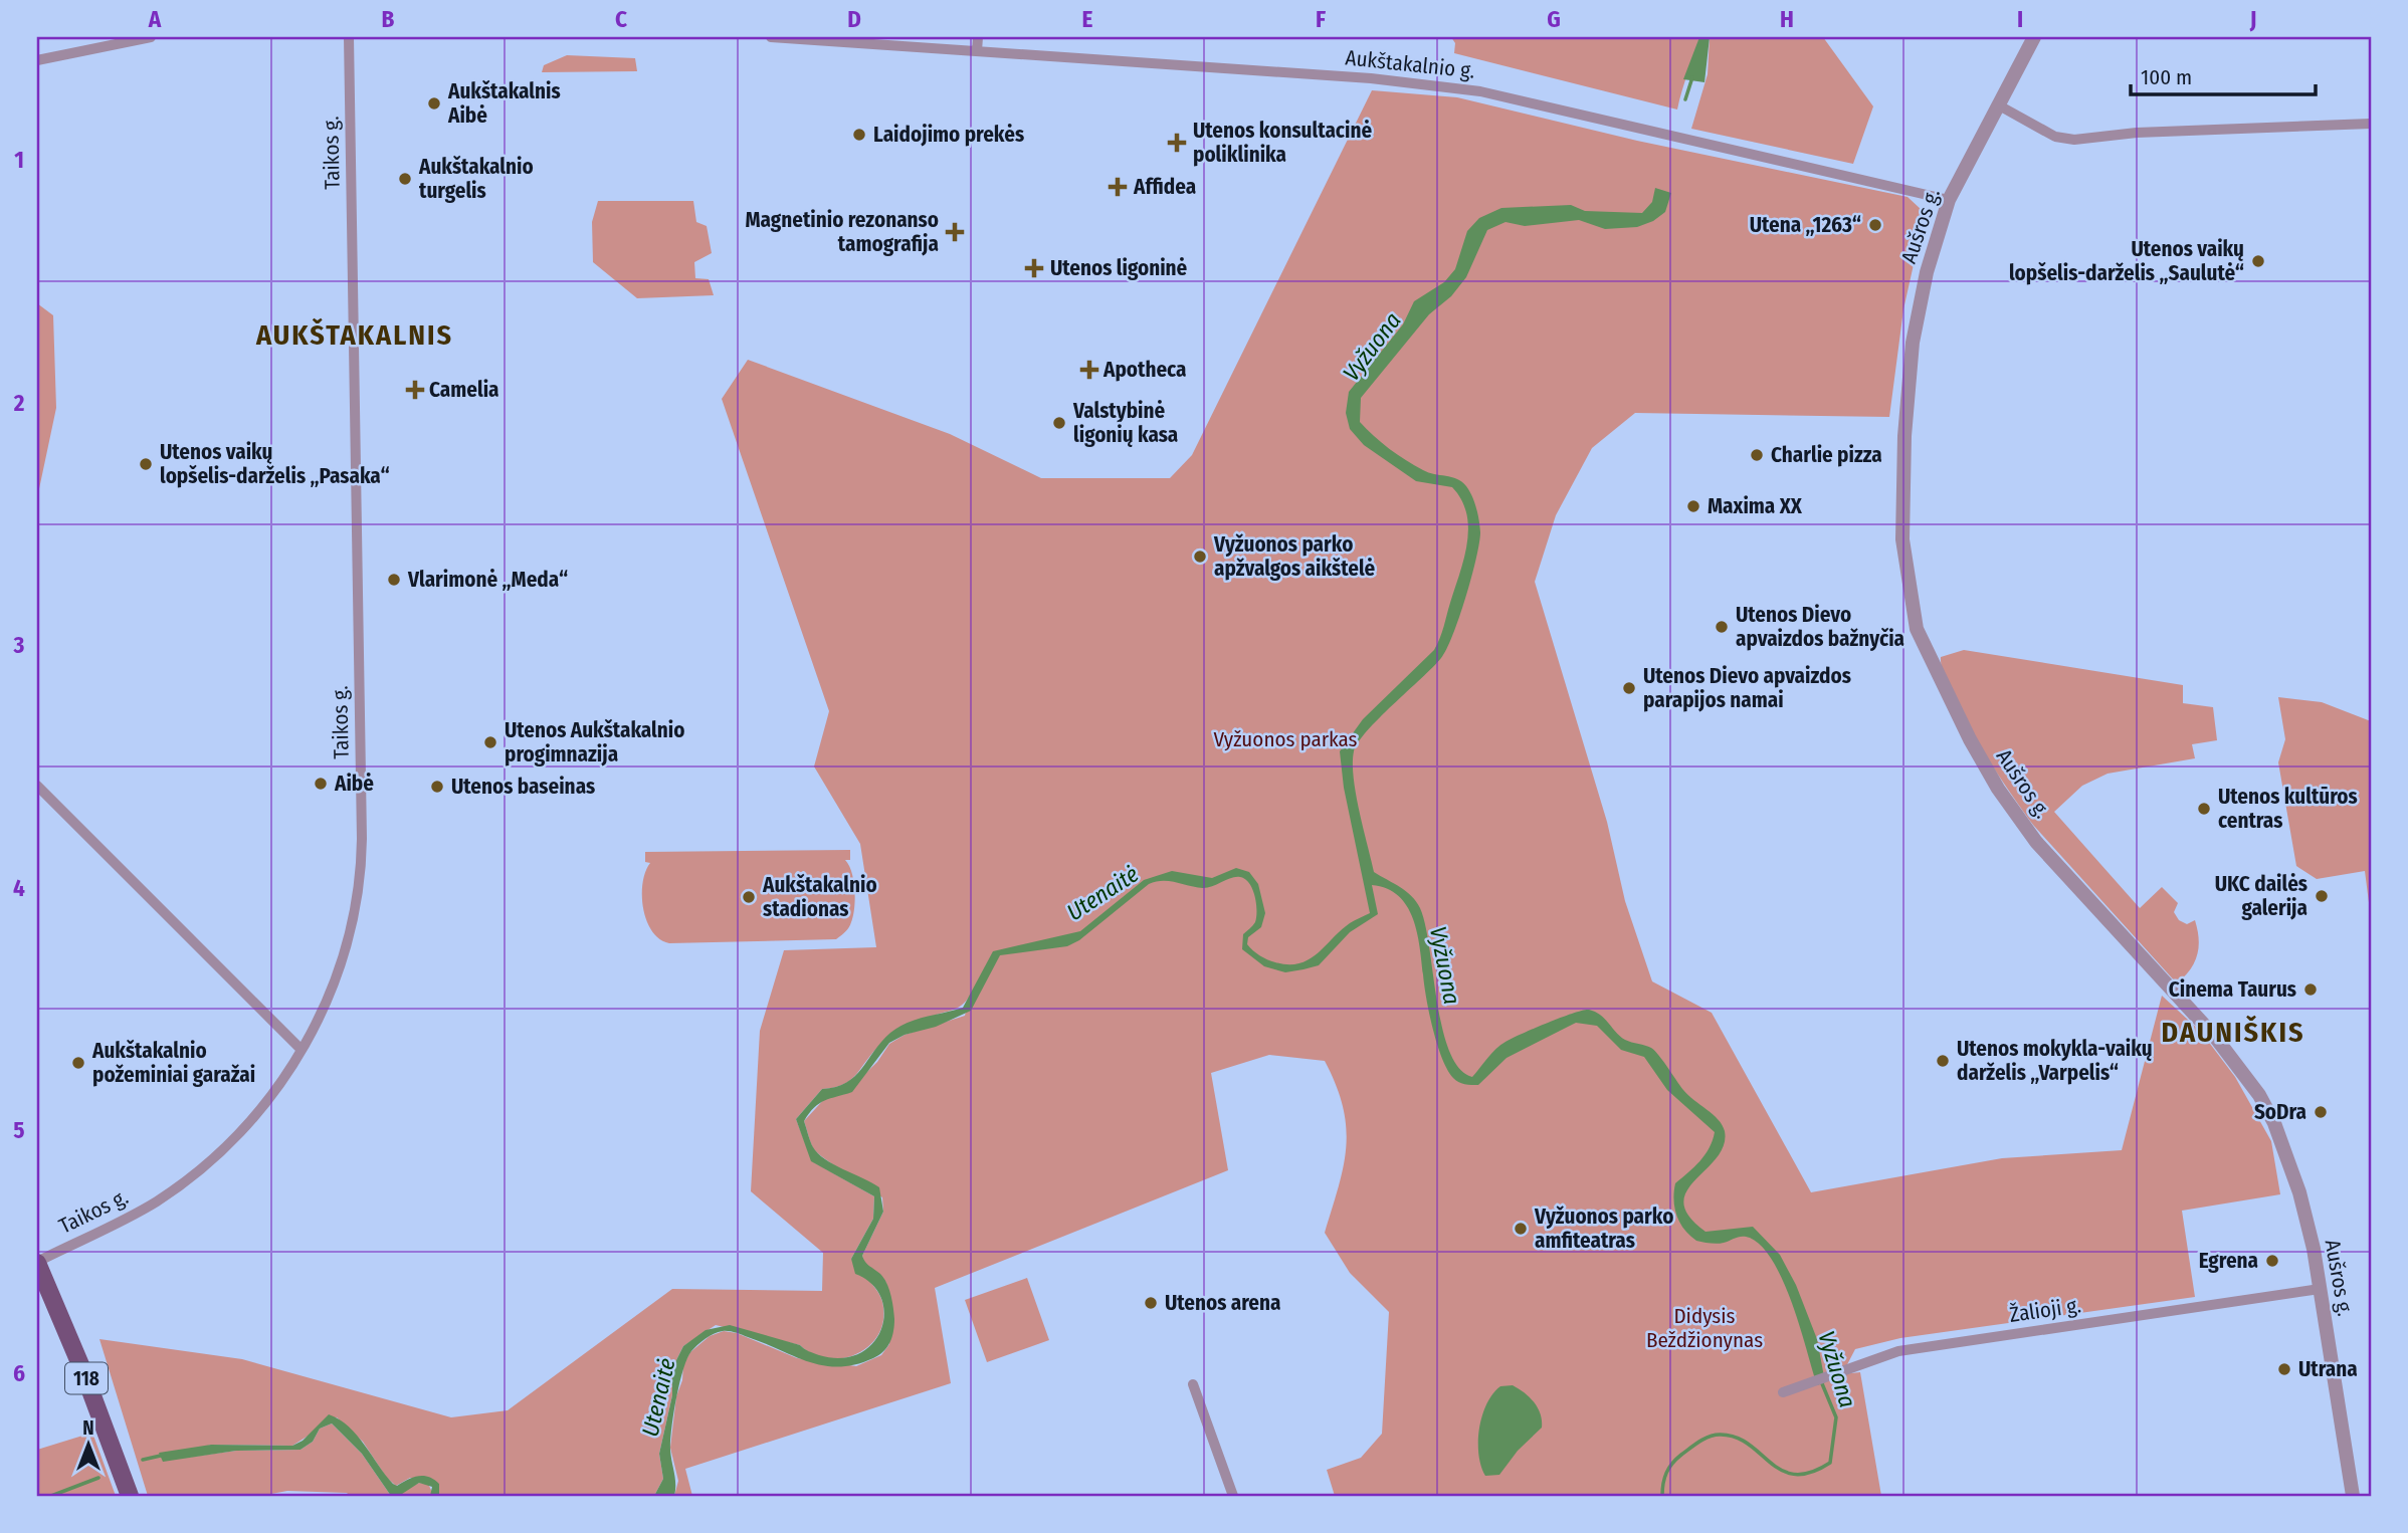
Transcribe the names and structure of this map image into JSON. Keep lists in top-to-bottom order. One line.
{"streets":{"main road":["118"],"street":["Aukštakalnio g.","Taikos g.","Aušros g.","Žalioji g."]},"crossings":[["Aukštakalnio g.","Aušros g."],["Taikos g.","118"],["Aušros g.","Žalioji g."]],"districts":["AUKŠTAKALNIS","DAUNIŠKIS"],"water":["Vyžuona","Utenaitė"],"parks":["Vyžuonos parkas","Didysis Beždžionynas"],"places":{"other":["Aukštakalnis Aibė","Laidojimo prekės","Aukštakalnio turgelis","Utena „1263“","Utenos vaikų lopšelis-darželis „Saulutė“","Valstybinė ligonių kasa","Charlie pizza","Utenos vaikų lopšelis-darželis „Pasaka“","Maxima XX","Vyžuonos parko apžvalgos aikštelė","Vlarimonė „Meda“","Utenos Dievo apvaizdos bažnyčia","Utenos Dievo apvaizdos parapijos namai","Utenos Aukštakalnio progimnazija","Aibė","Utenos baseinas","Utenos kultūros centras","UKC dailės galerija","Aukštakalnio stadionas","Cinema Taurus","Utenos mokykla-vaikų darželis „Varpelis“","Aukštakalnio požeminiai garažai","SoDra","Vyžuonos parko amfiteatras","Egrena","Utenos arena","Utrana"],"health":["Utenos konsultacinė poliklinika","Affidea","Magnetinio rezonanso tamografija","Utenos ligoninė","Apotheca","Camelia"]},"scale_bar":"100 m","north":"top","grid":{"columns":["A","B","C","D","E","F","G","H","I","J"],"rows":["1","2","3","4","5","6"]}}
